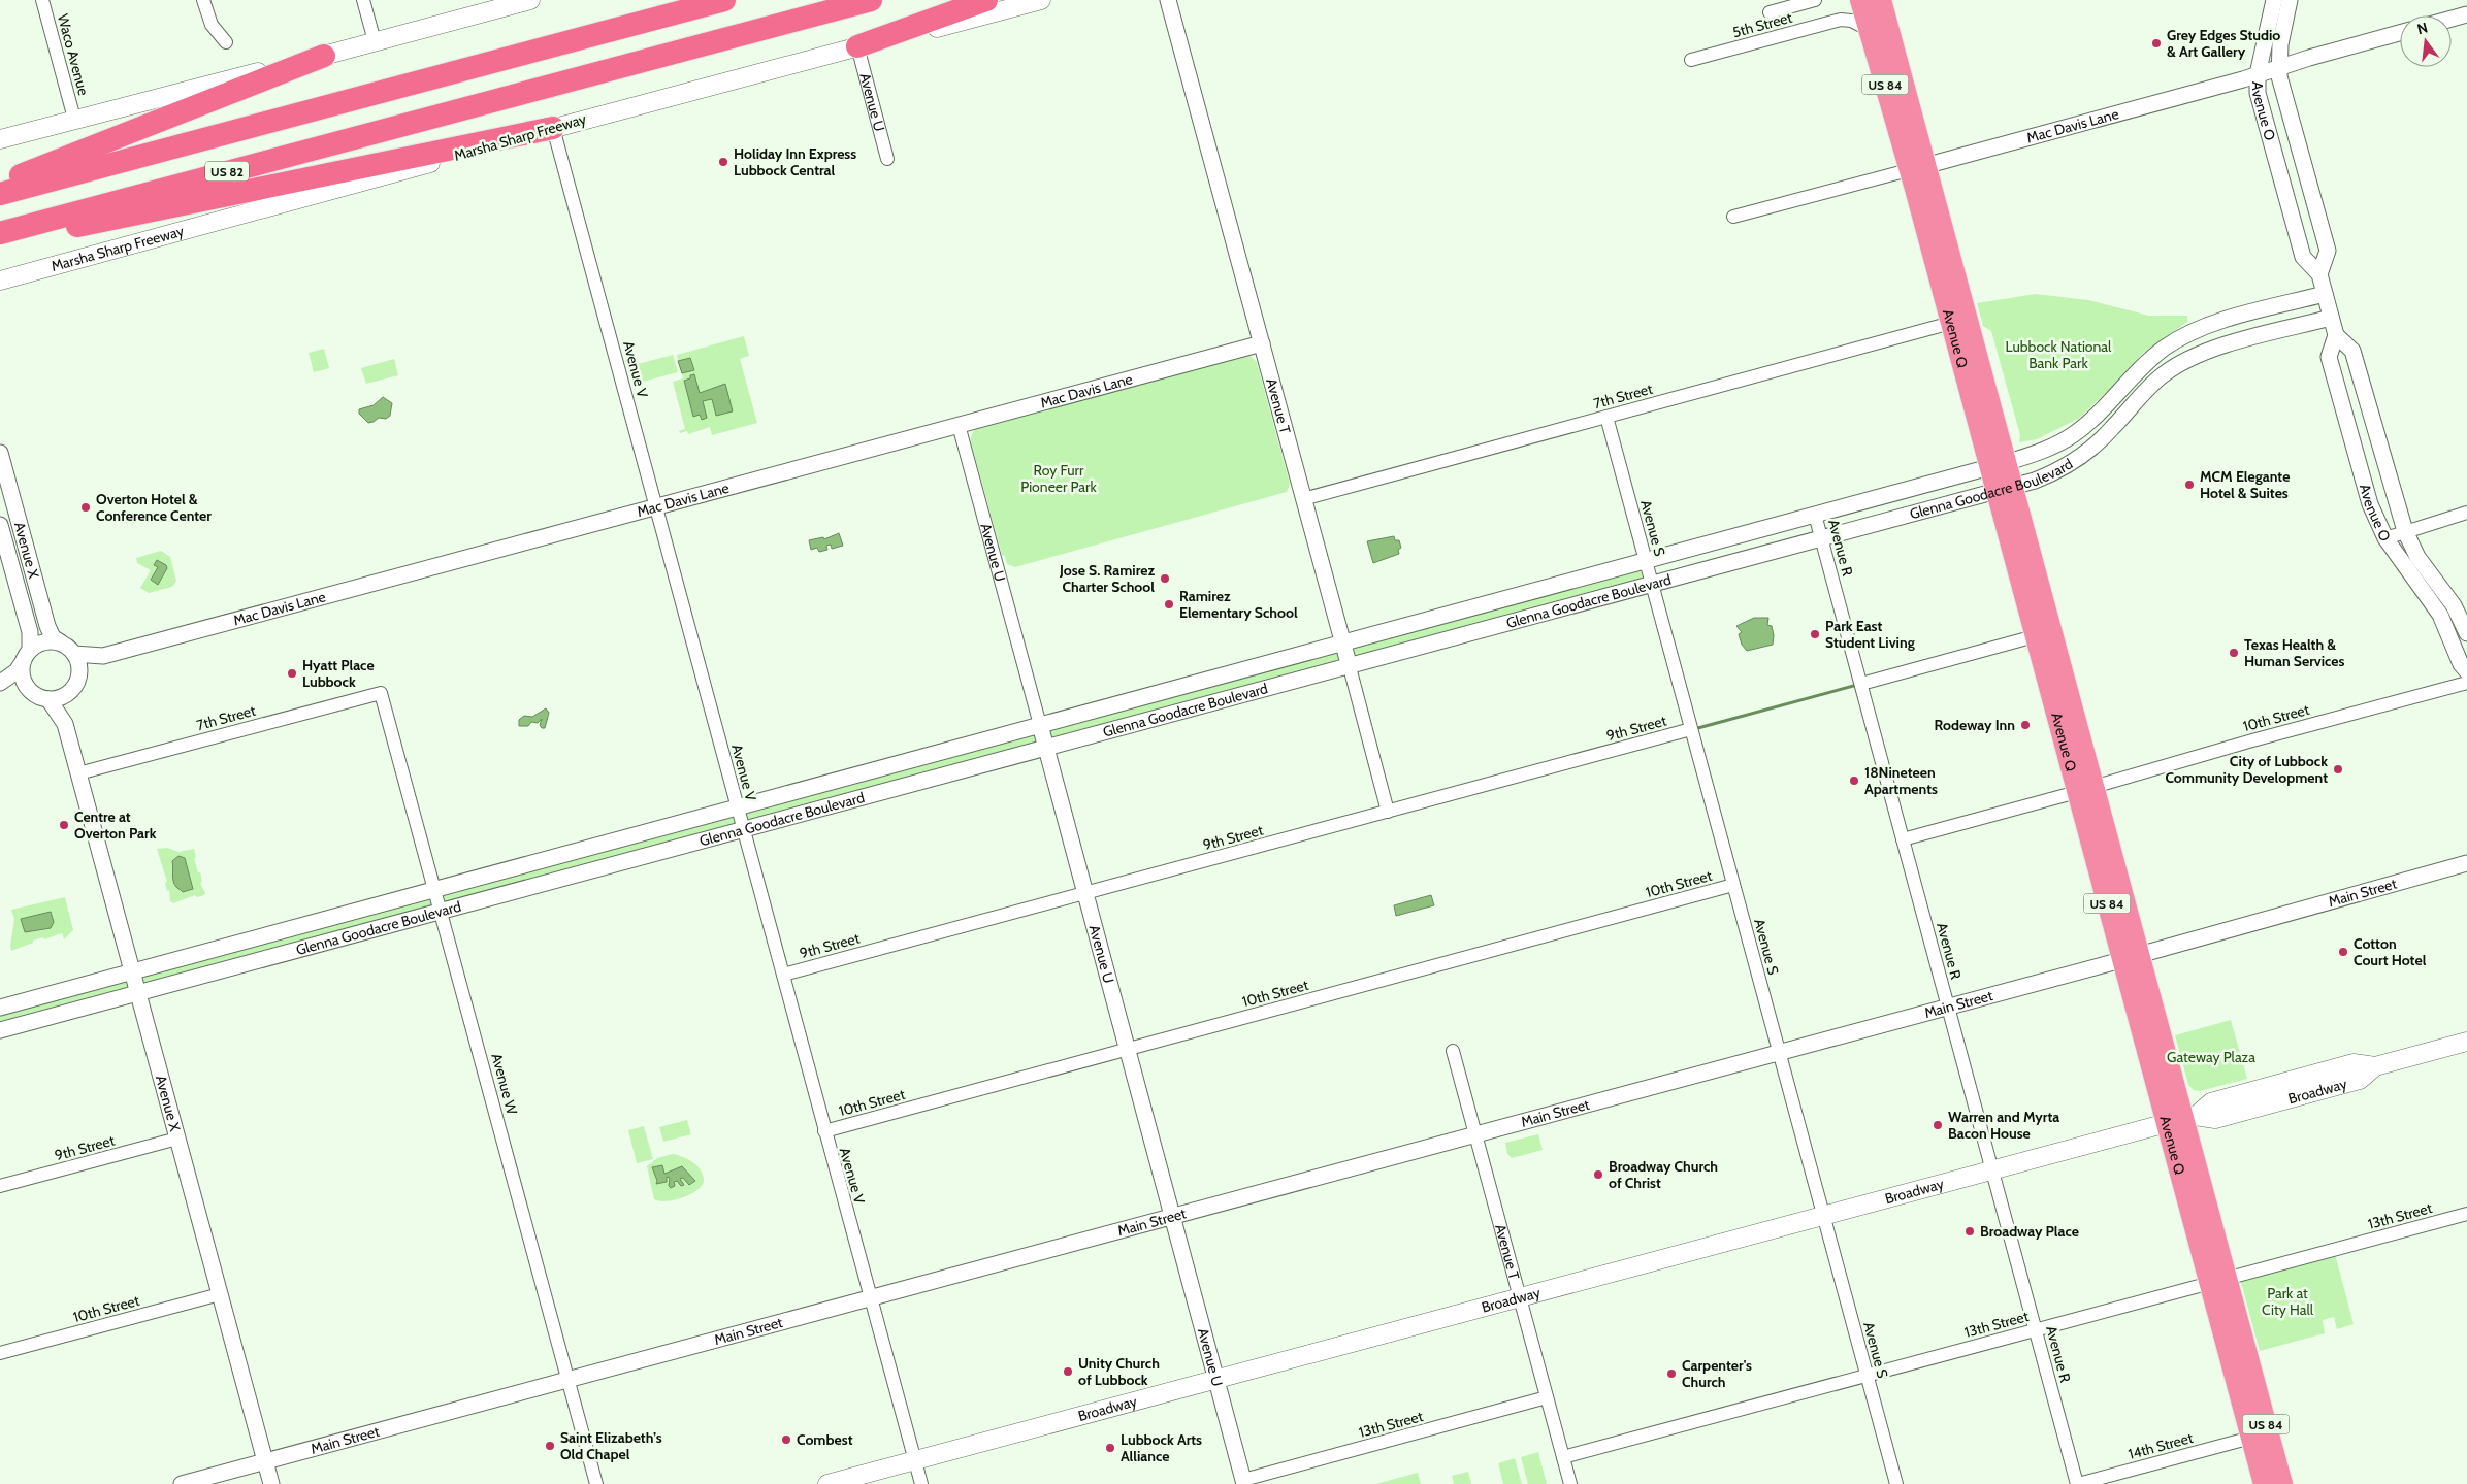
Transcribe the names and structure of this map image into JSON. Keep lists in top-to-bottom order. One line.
{"streets":{"highway":["US 84","US 82","Avenue Q"],"main road":["Marsha Sharp Freeway","Broadway"],"street":["5th Street","Waco Avenue","Avenue U","Avenue O","Mac Davis Lane","Avenue V","7th Street","Avenue T","Glenna Goodacre Boulevard","Avenue S","Avenue R","Avenue X","10th Street","9th Street","Main Street","Avenue W","13th Street","14th Street"]},"crossings":[["Avenue U","Mac Davis Lane"],["Avenue U","Marsha Sharp Freeway"],["Avenue U","Glenna Goodacre Boulevard"],["Avenue U","10th Street"],["Avenue U","9th Street"],["Avenue U","Main Street"],["Avenue U","Broadway"],["Avenue U","13th Street"],["Avenue O","Mac Davis Lane"],["Avenue O","Glenna Goodacre Boulevard"],["Mac Davis Lane","Avenue Q"],["Mac Davis Lane","Avenue V"],["Mac Davis Lane","Avenue T"],["Marsha Sharp Freeway","Avenue V"],["Avenue Q","7th Street"],["Avenue Q","Glenna Goodacre Boulevard"],["Avenue Q","10th Street"],["Avenue Q","Main Street"],["Avenue Q","Broadway"],["Avenue Q","13th Street"],["Avenue Q","14th Street"],["Avenue V","Glenna Goodacre Boulevard"],["Avenue V","10th Street"],["Avenue V","9th Street"],["Avenue V","Main Street"],["Avenue V","Broadway"],["7th Street","Avenue T"],["7th Street","Avenue S"],["7th Street","Avenue X"],["7th Street","Avenue W"],["Avenue T","Glenna Goodacre Boulevard"],["Avenue T","9th Street"],["Avenue T","Main Street"],["Avenue T","Broadway"],["Avenue T","13th Street"],["Glenna Goodacre Boulevard","Avenue S"],["Glenna Goodacre Boulevard","Avenue R"],["Glenna Goodacre Boulevard","Avenue X"],["Glenna Goodacre Boulevard","Avenue W"],["Avenue S","10th Street"],["Avenue S","9th Street"],["Avenue S","Main Street"],["Avenue S","Broadway"],["Avenue S","13th Street"],["Avenue R","10th Street"],["Avenue R","Main Street"],["Avenue R","Broadway"],["Avenue R","13th Street"],["Avenue R","14th Street"],["Avenue X","10th Street"],["Avenue X","9th Street"],["Avenue X","Main Street"],["Main Street","Avenue W"]],"parks":["Lubbock National Bank Park","Roy Furr Pioneer Park","Gateway Plaza","Park at City Hall"],"places":["Grey Edges Studio & Art Gallery","Holiday Inn Express Lubbock Central","MCM Elegante Hotel & Suites","Overton Hotel & Conference Center","Jose S. Ramirez Charter School","Ramirez Elementary School","Park East Student Living","Texas Health & Human Services","Hyatt Place Lubbock","Rodeway Inn","City of Lubbock Community Development","18Nineteen Apartments","Centre at Overton Park","Cotton Court Hotel","Warren and Myrta Bacon House","Broadway Church of Christ","Broadway Place","Unity Church of Lubbock","Carpenter's Church","Combest","Saint Elizabeth’s Old Chapel","Lubbock Arts Alliance"],"north":"top"}
